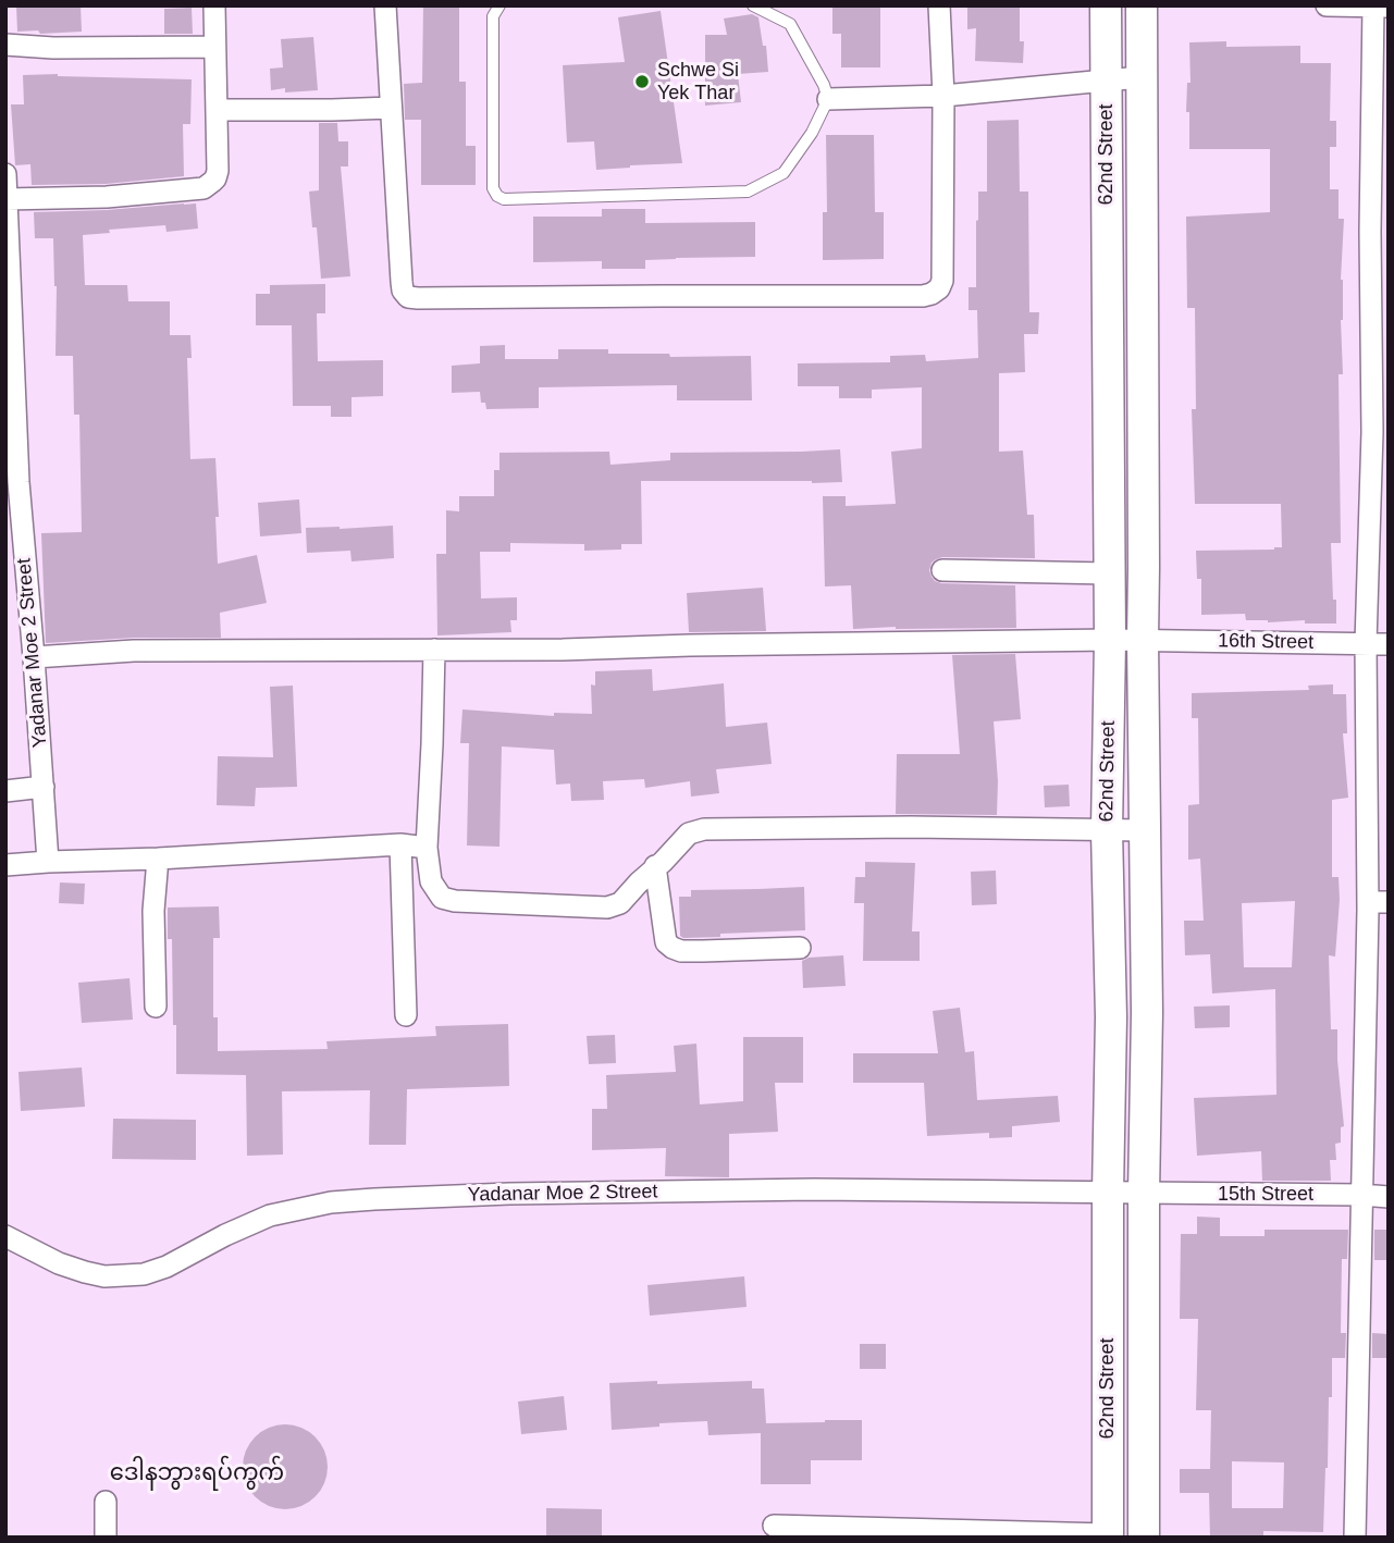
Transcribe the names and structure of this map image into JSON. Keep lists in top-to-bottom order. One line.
{"streets":{"main road":["62nd Street"],"street":["16th Street","Yadanar Moe 2 Street","15th Street"]},"crossings":[["62nd Street","16th Street"],["62nd Street","Yadanar Moe 2 Street"],["62nd Street","15th Street"],["16th Street","Yadanar Moe 2 Street"],["Yadanar Moe 2 Street","15th Street"]],"districts":["ဒေါနဘွားရပ်ကွက်"],"places":["Schwe Si Yek Thar"]}
